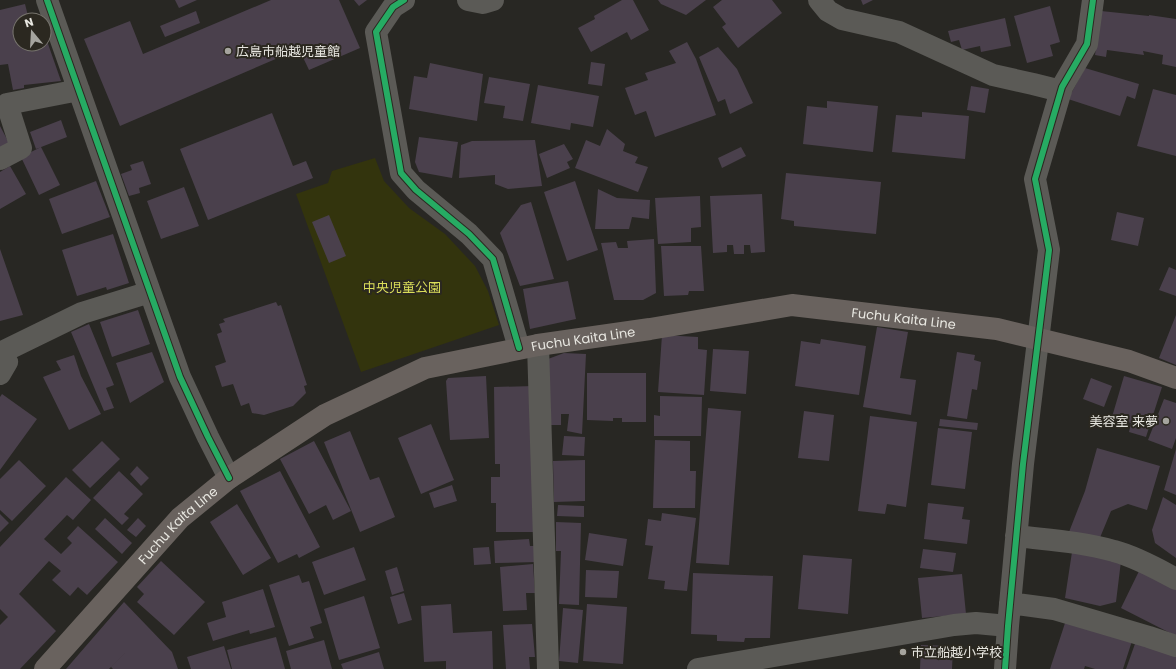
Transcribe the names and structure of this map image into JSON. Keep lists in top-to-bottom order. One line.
{"streets":{"main road":["Fuchu Kaita Line"]},"parks":["中央児童公園"],"places":["広島市船越児童館","美容室 来夢","市立船越小学校"],"north":"top"}
